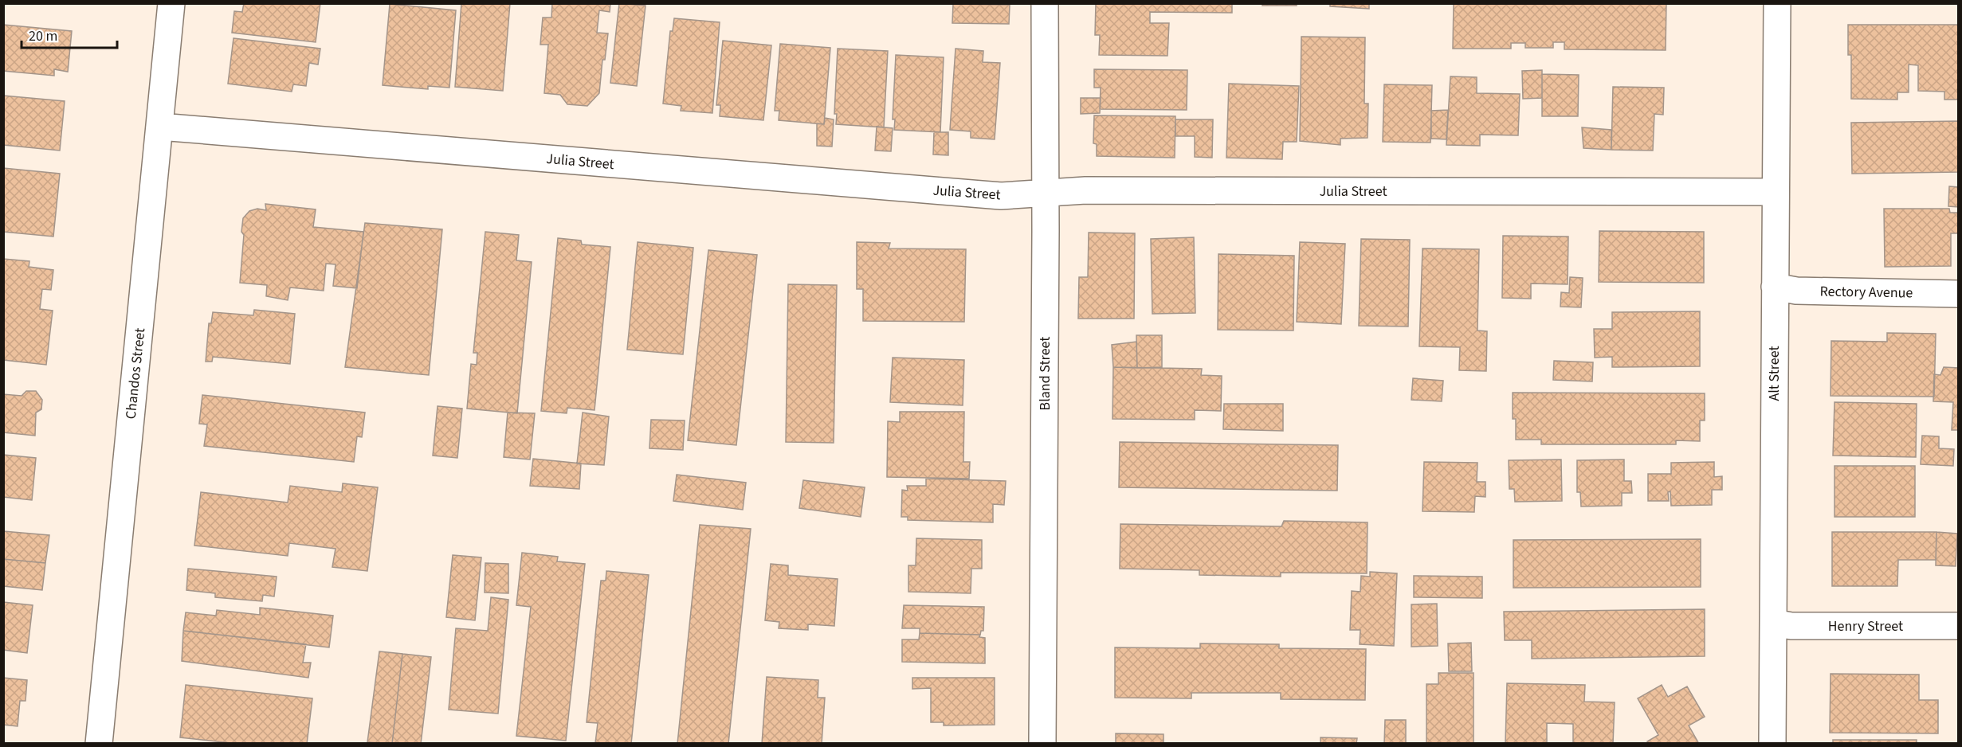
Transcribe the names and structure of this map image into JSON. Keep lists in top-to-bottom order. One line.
{"streets":{"street":["Julia Street","Rectory Avenue","Chandos Street","Bland Street","Alt Street","Henry Street"]},"crossings":[["Julia Street","Chandos Street"],["Julia Street","Bland Street"],["Julia Street","Alt Street"],["Rectory Avenue","Alt Street"],["Alt Street","Henry Street"]],"scale_bar":"20 m"}
